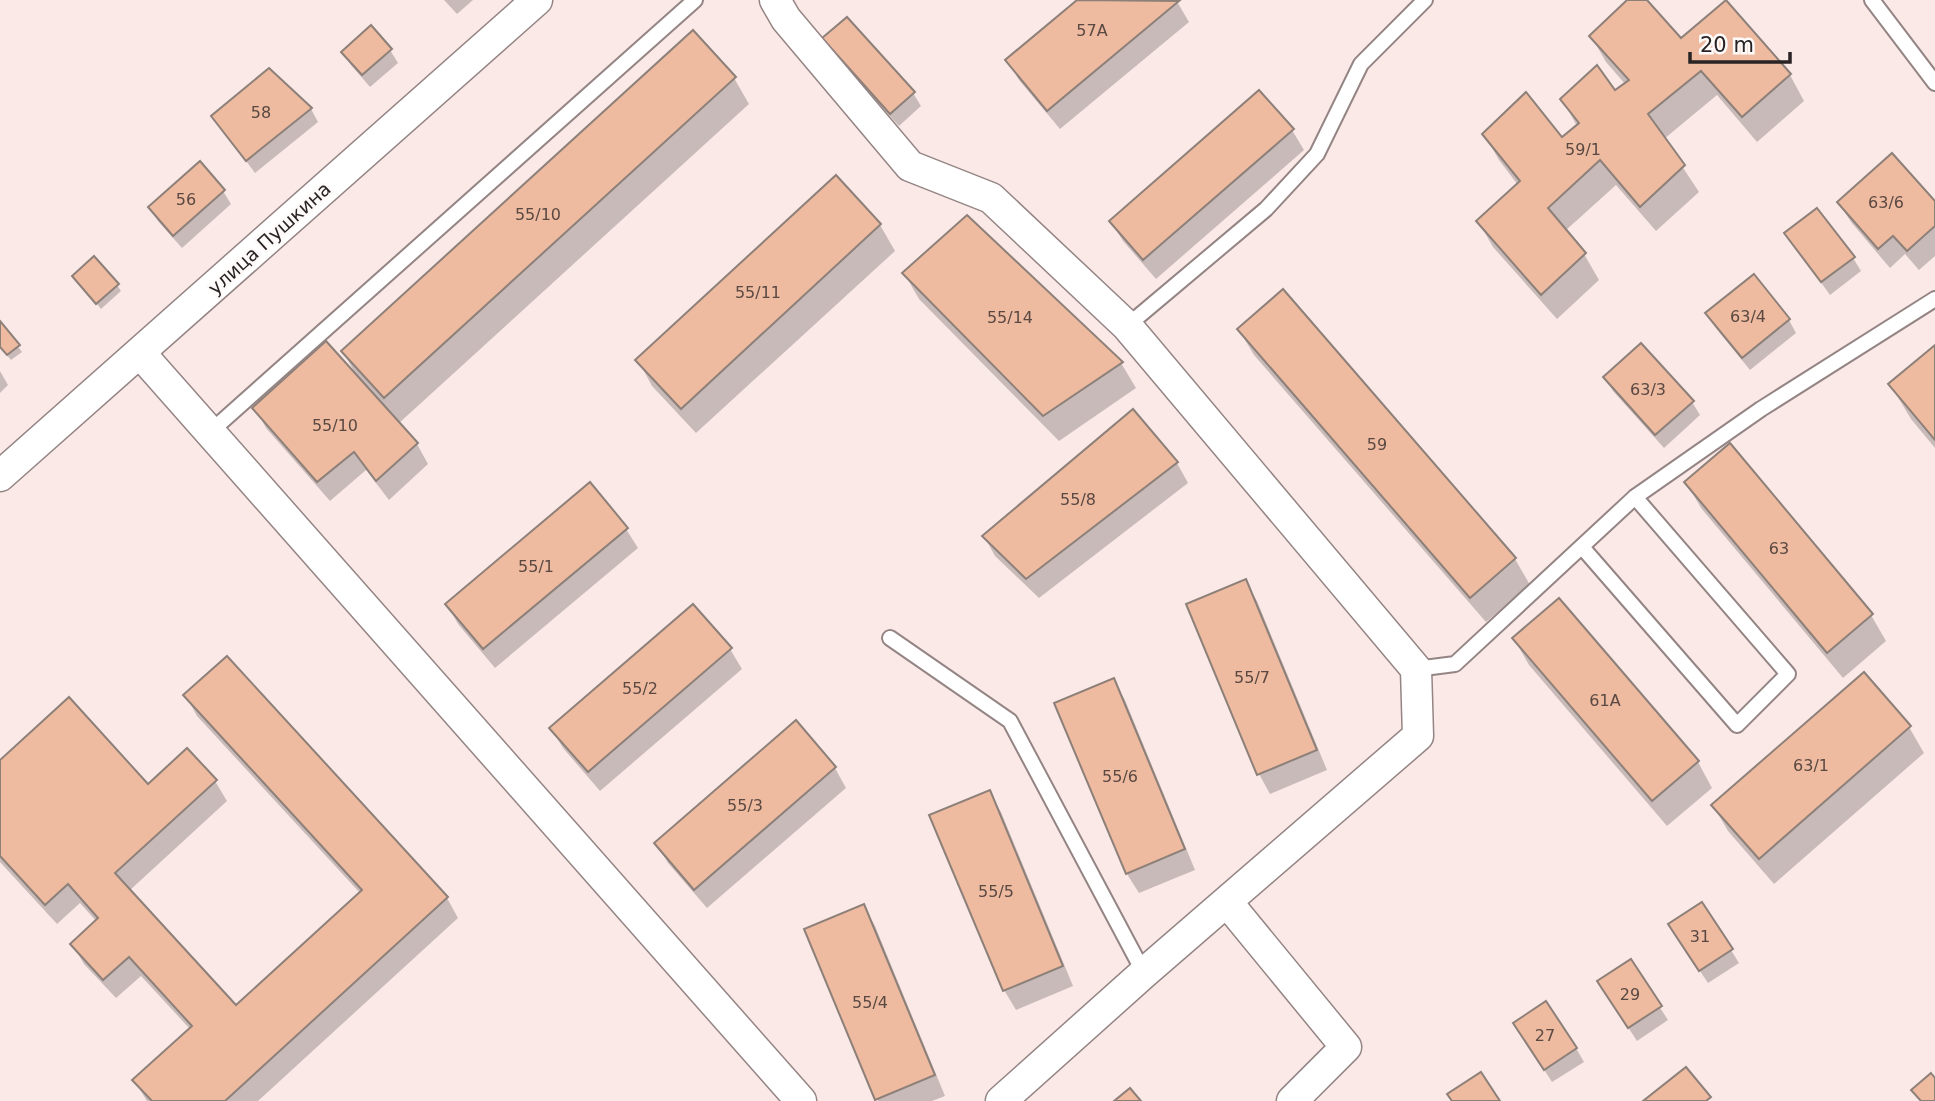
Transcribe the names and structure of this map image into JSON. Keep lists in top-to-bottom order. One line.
{"streets":{"street":["улица Пушкина"]},"house_numbers":["57А","58","59/1","56","63/6","55/10","55/11","63/4","55/14","63/3","55/10","59","55/8","63","55/1","55/7","55/2","61А","63/1","55/6","55/3","55/5","31","29","55/4","27"],"scale_bar":"20 m"}
